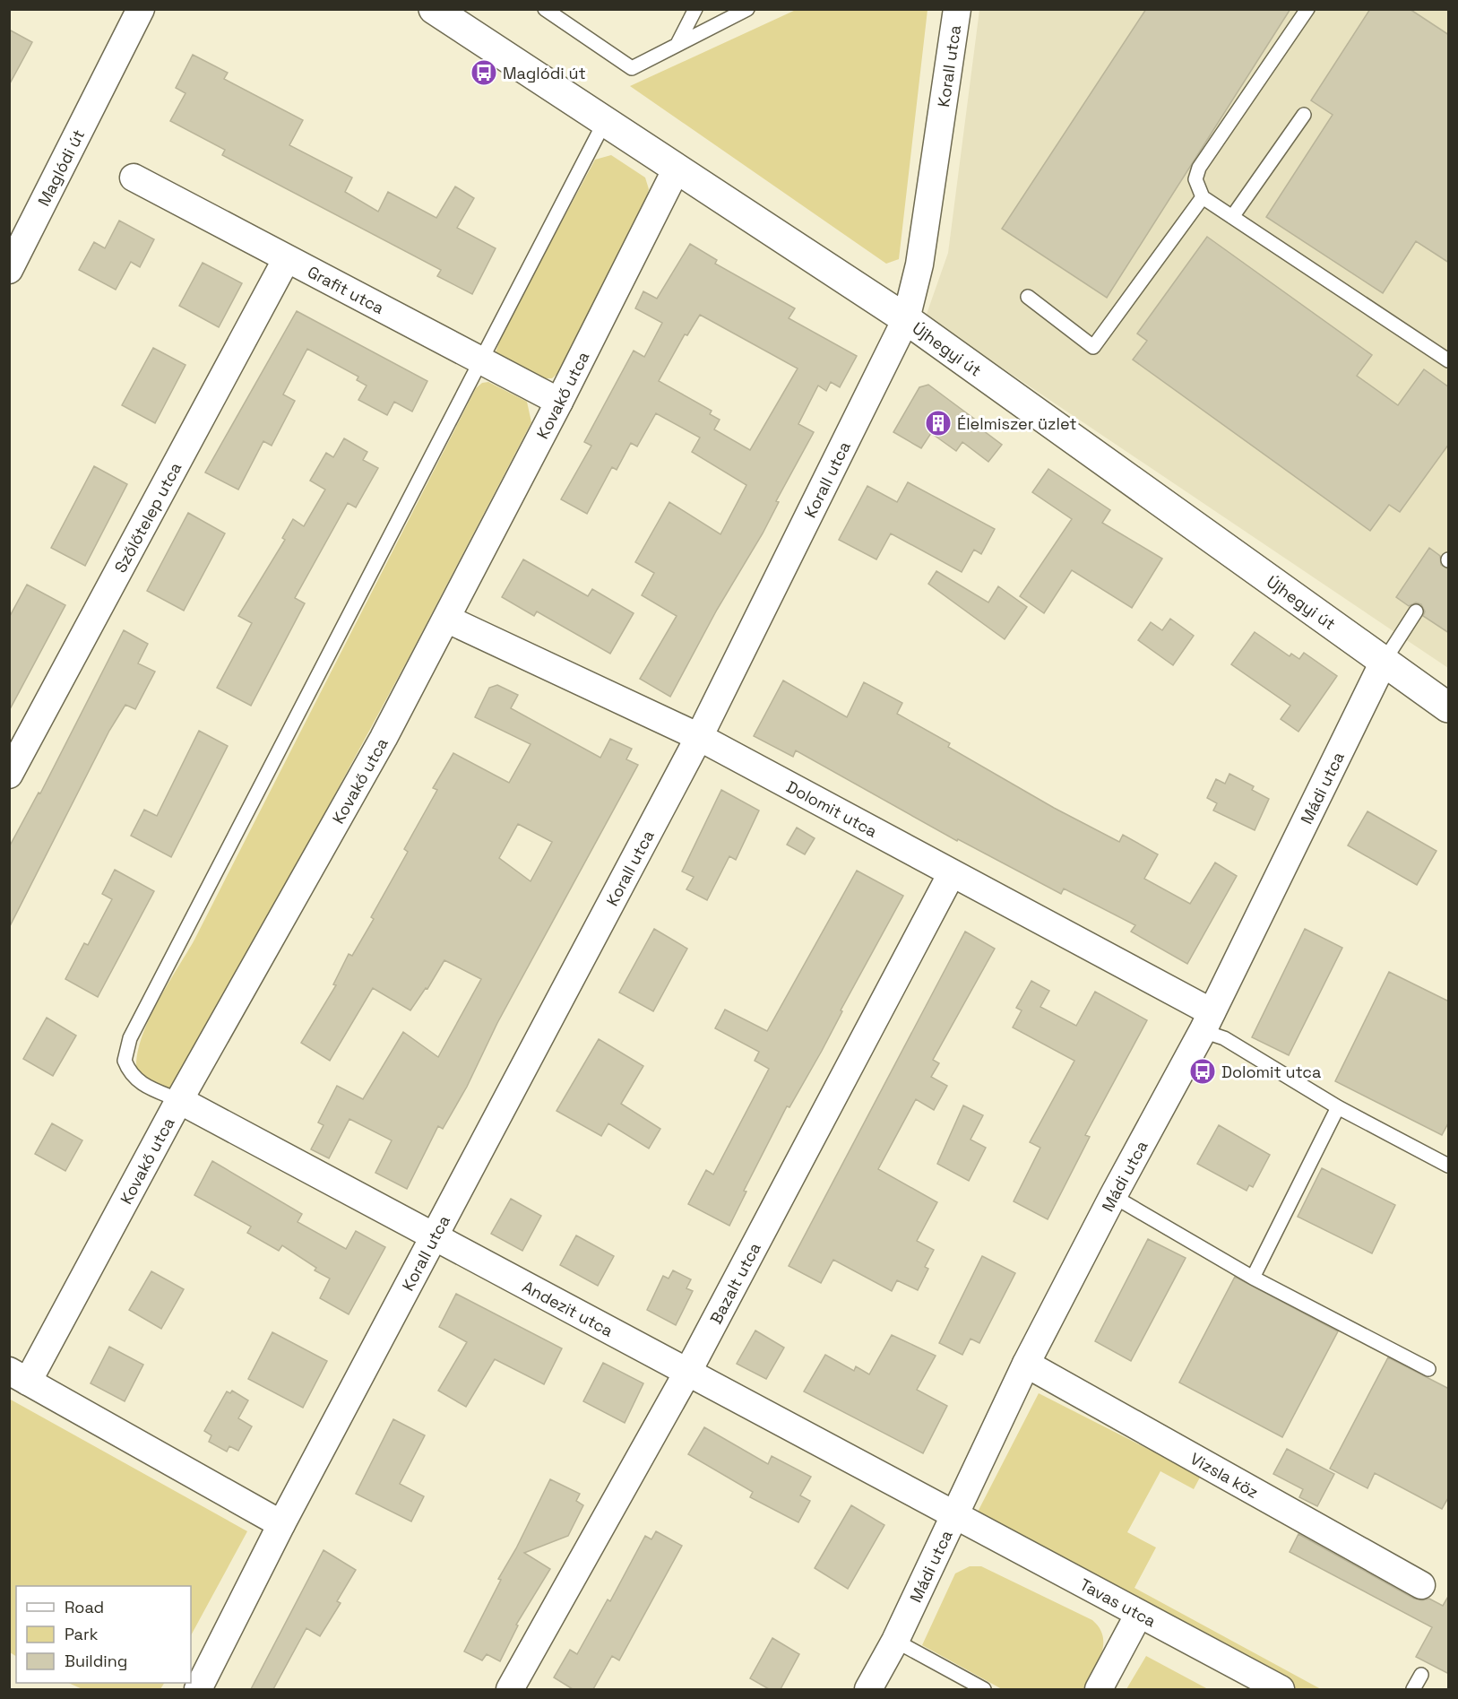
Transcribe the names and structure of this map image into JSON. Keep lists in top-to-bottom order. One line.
{"streets":{"street":["Korall utca","Maglódi út","Grafit utca","Újhegyi út","Kovakő utca","Szőlőtelep utca","Mádi utca","Dolomit utca","Bazalt utca","Andezit utca","Vizsla köz","Tavas utca"]},"crossings":[["Korall utca","Újhegyi út"],["Korall utca","Dolomit utca"],["Korall utca","Andezit utca"],["Grafit utca","Kovakő utca"],["Grafit utca","Szőlőtelep utca"],["Újhegyi út","Kovakő utca"],["Újhegyi út","Mádi utca"],["Kovakő utca","Dolomit utca"],["Kovakő utca","Andezit utca"],["Mádi utca","Dolomit utca"],["Mádi utca","Andezit utca"],["Mádi utca","Vizsla köz"],["Mádi utca","Tavas utca"],["Dolomit utca","Bazalt utca"],["Bazalt utca","Andezit utca"],["Andezit utca","Tavas utca"]],"places":{"bus stop":["Maglódi út","Dolomit utca"],"building":["Élelmiszer üzlet"]},"legend":["Road","Park","Building"]}
